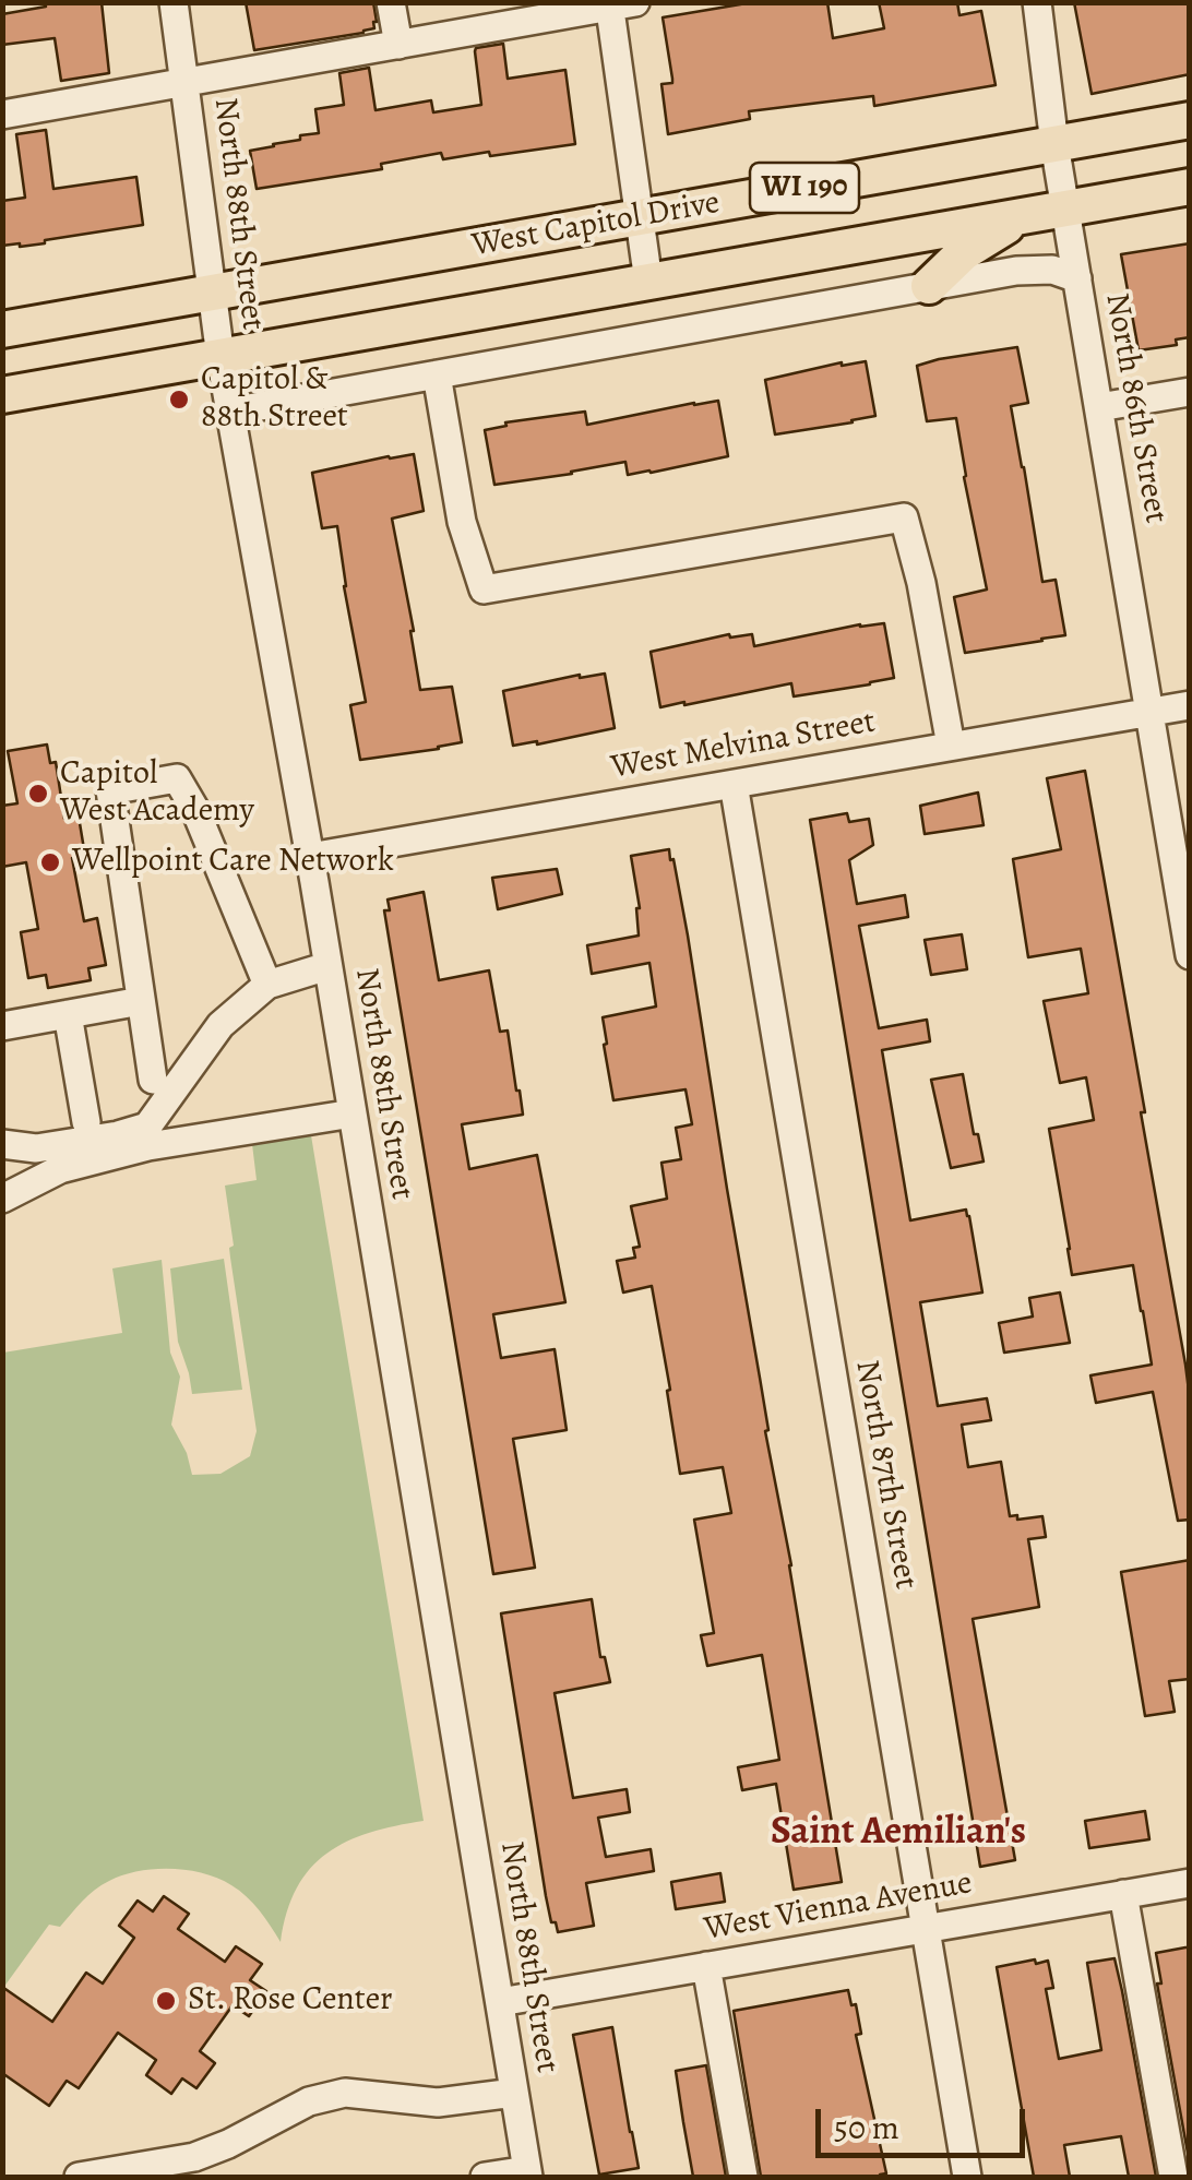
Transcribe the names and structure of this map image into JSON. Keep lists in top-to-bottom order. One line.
{"streets":{"main road":["WI 190","West Capitol Drive"],"street":["North 88th Street","North 86th Street","West Melvina Street","North 87th Street","West Vienna Avenue"]},"crossings":[["North 88th Street","West Capitol Drive"],["North 88th Street","West Melvina Street"],["North 88th Street","West Vienna Avenue"],["West Capitol Drive","North 86th Street"],["North 86th Street","West Melvina Street"],["West Melvina Street","North 87th Street"],["North 87th Street","West Vienna Avenue"]],"districts":["Saint Aemilian's"],"places":["Capitol & 88th Street","Capitol West Academy","Wellpoint Care Network","St. Rose Center"],"scale_bar":"50 m"}
